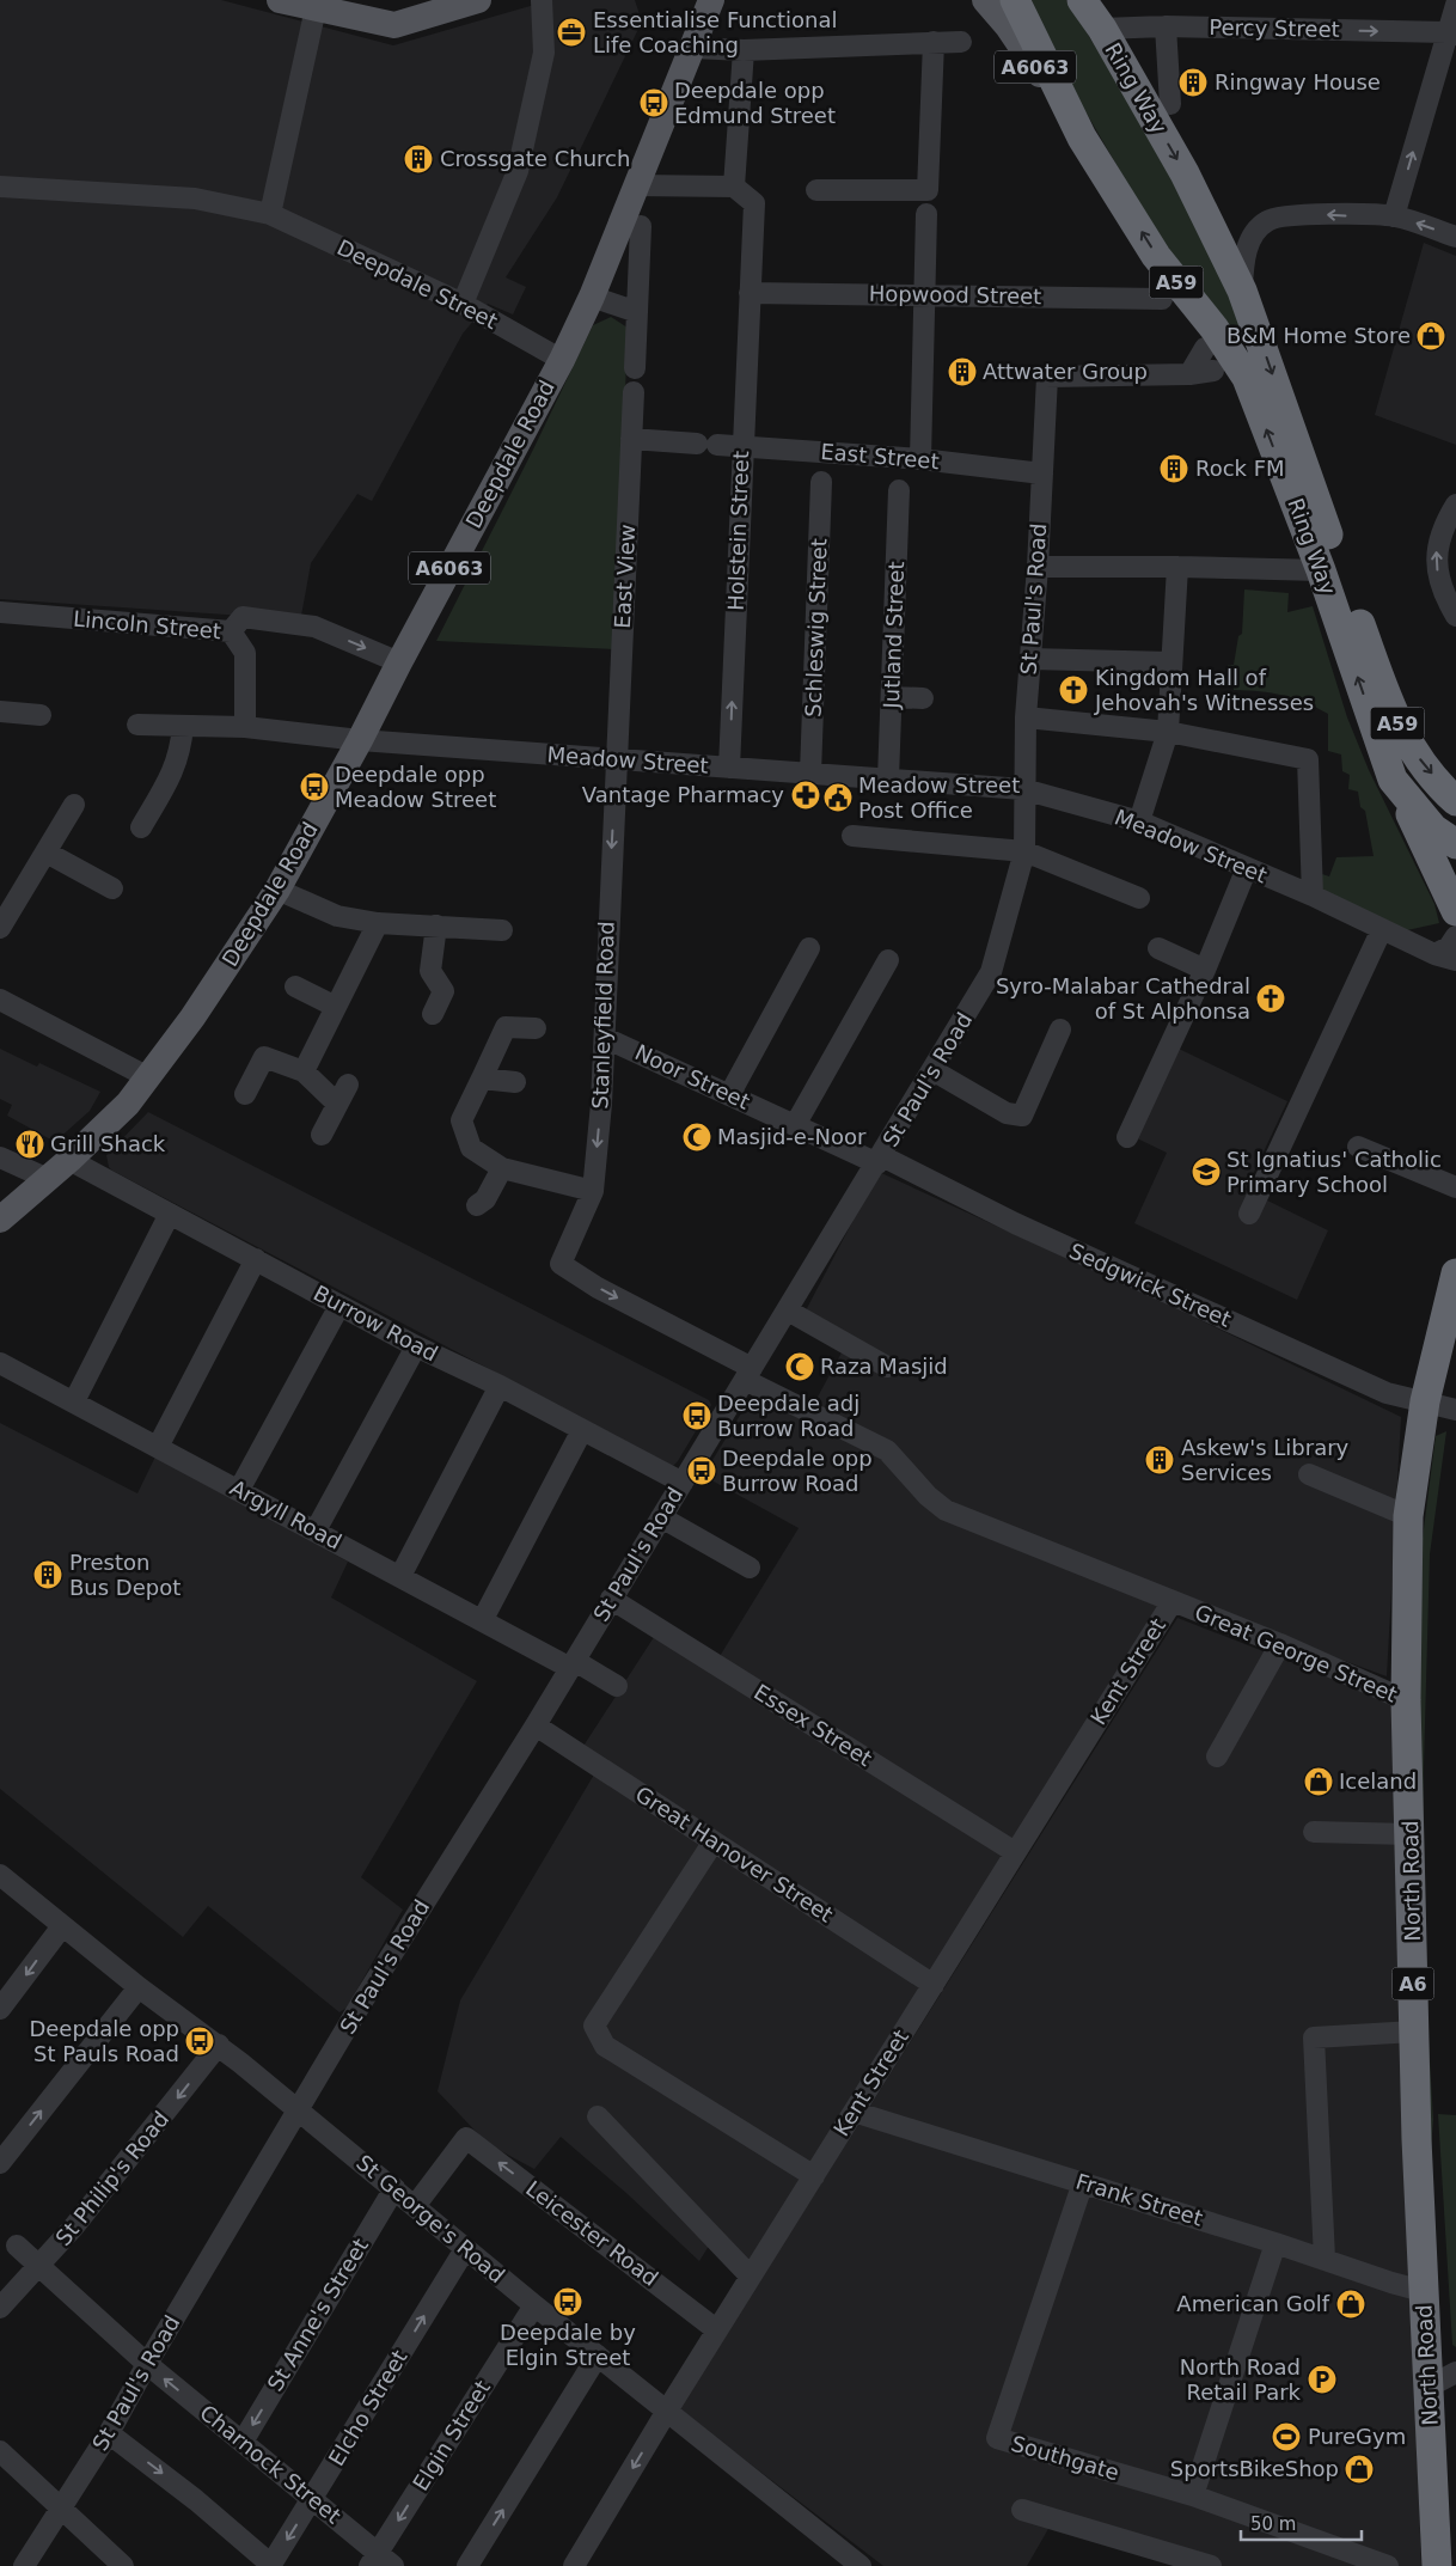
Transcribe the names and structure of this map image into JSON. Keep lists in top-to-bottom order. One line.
{"streets":{"highway":["Ring Way","A59","North Road","A6"],"main road":["A6063","Deepdale Road"],"street":["Percy Street","Deepdale Street","Hopwood Street","East Street","Holstein Street","East View","St Paul's Road","Lincoln Street","Schleswig Street","Jutland Street","Meadow Street","Stanleyfield Road","Noor Street","Sedgwick Street","Burrow Road","Argyll Road","Great George Street","Kent Street","Essex Street","Great Hanover Street","St Philip's Road","Frank Street","St George's Road","Leicester Road","St Anne's Street","Elcho Street","Elgin Street","Southgate","Charnock Street"]},"crossings":[["Percy Street","Ring Way"],["A6063","Ring Way"],["Deepdale Street","Deepdale Road"],["Hopwood Street","Holstein Street"],["Deepdale Road","Meadow Street"],["Deepdale Road","Burrow Road"],["East Street","Holstein Street"],["East Street","East View"],["East Street","St Paul's Road"],["Holstein Street","Meadow Street"],["East View","Meadow Street"],["East View","Stanleyfield Road"],["St Paul's Road","Meadow Street"],["St Paul's Road","Noor Street"],["St Paul's Road","Sedgwick Street"],["St Paul's Road","Burrow Road"],["St Paul's Road","Argyll Road"],["St Paul's Road","Great George Street"],["St Paul's Road","Essex Street"],["St Paul's Road","Great Hanover Street"],["St Paul's Road","St George's Road"],["St Paul's Road","Charnock Street"],["Lincoln Street","Meadow Street"],["Schleswig Street","Meadow Street"],["Jutland Street","Meadow Street"],["Meadow Street","Stanleyfield Road"],["Stanleyfield Road","Noor Street"],["Stanleyfield Road","Great George Street"],["Noor Street","Sedgwick Street"],["Sedgwick Street","North Road"],["Great George Street","Kent Street"],["Great George Street","North Road"],["Kent Street","Essex Street"],["Kent Street","Great Hanover Street"],["Kent Street","Frank Street"],["Kent Street","St George's Road"],["Kent Street","Leicester Road"],["North Road","Frank Street"],["St Philip's Road","St George's Road"],["St Philip's Road","Charnock Street"],["Frank Street","Southgate"],["St George's Road","Leicester Road"],["St George's Road","St Anne's Street"],["St George's Road","Elcho Street"],["St George's Road","Elgin Street"],["St Anne's Street","Charnock Street"],["Elcho Street","Charnock Street"],["Elgin Street","Charnock Street"]],"one_way":["Percy Street","Holstein Street","St Anne's Street"],"places":{"office":["Essentialise Functional Life Coaching"],"building":["Ringway House","Crossgate Church","Attwater Group","Rock FM","Askew's Library Services","Preston Bus Depot"],"bus stop":["Deepdale opp Edmund Street","Deepdale opp Meadow Street","Deepdale adj Burrow Road","Deepdale opp Burrow Road","Deepdale opp St Pauls Road","Deepdale by Elgin Street"],"shop":["B&M Home Store","Iceland","American Golf","SportsBikeShop"],"church":["Kingdom Hall of Jehovah's Witnesses","Syro-Malabar Cathedral of St Alphonsa"],"pharmacy":["Vantage Pharmacy"],"public building":["Meadow Street Post Office"],"mosque":["Masjid-e-Noor","Raza Masjid"],"restaurant":["Grill Shack"],"school or university":["St Ignatius' Catholic Primary School"],"parking":["North Road Retail Park"],"sports":["PureGym"]},"scale_bar":"50 m"}
